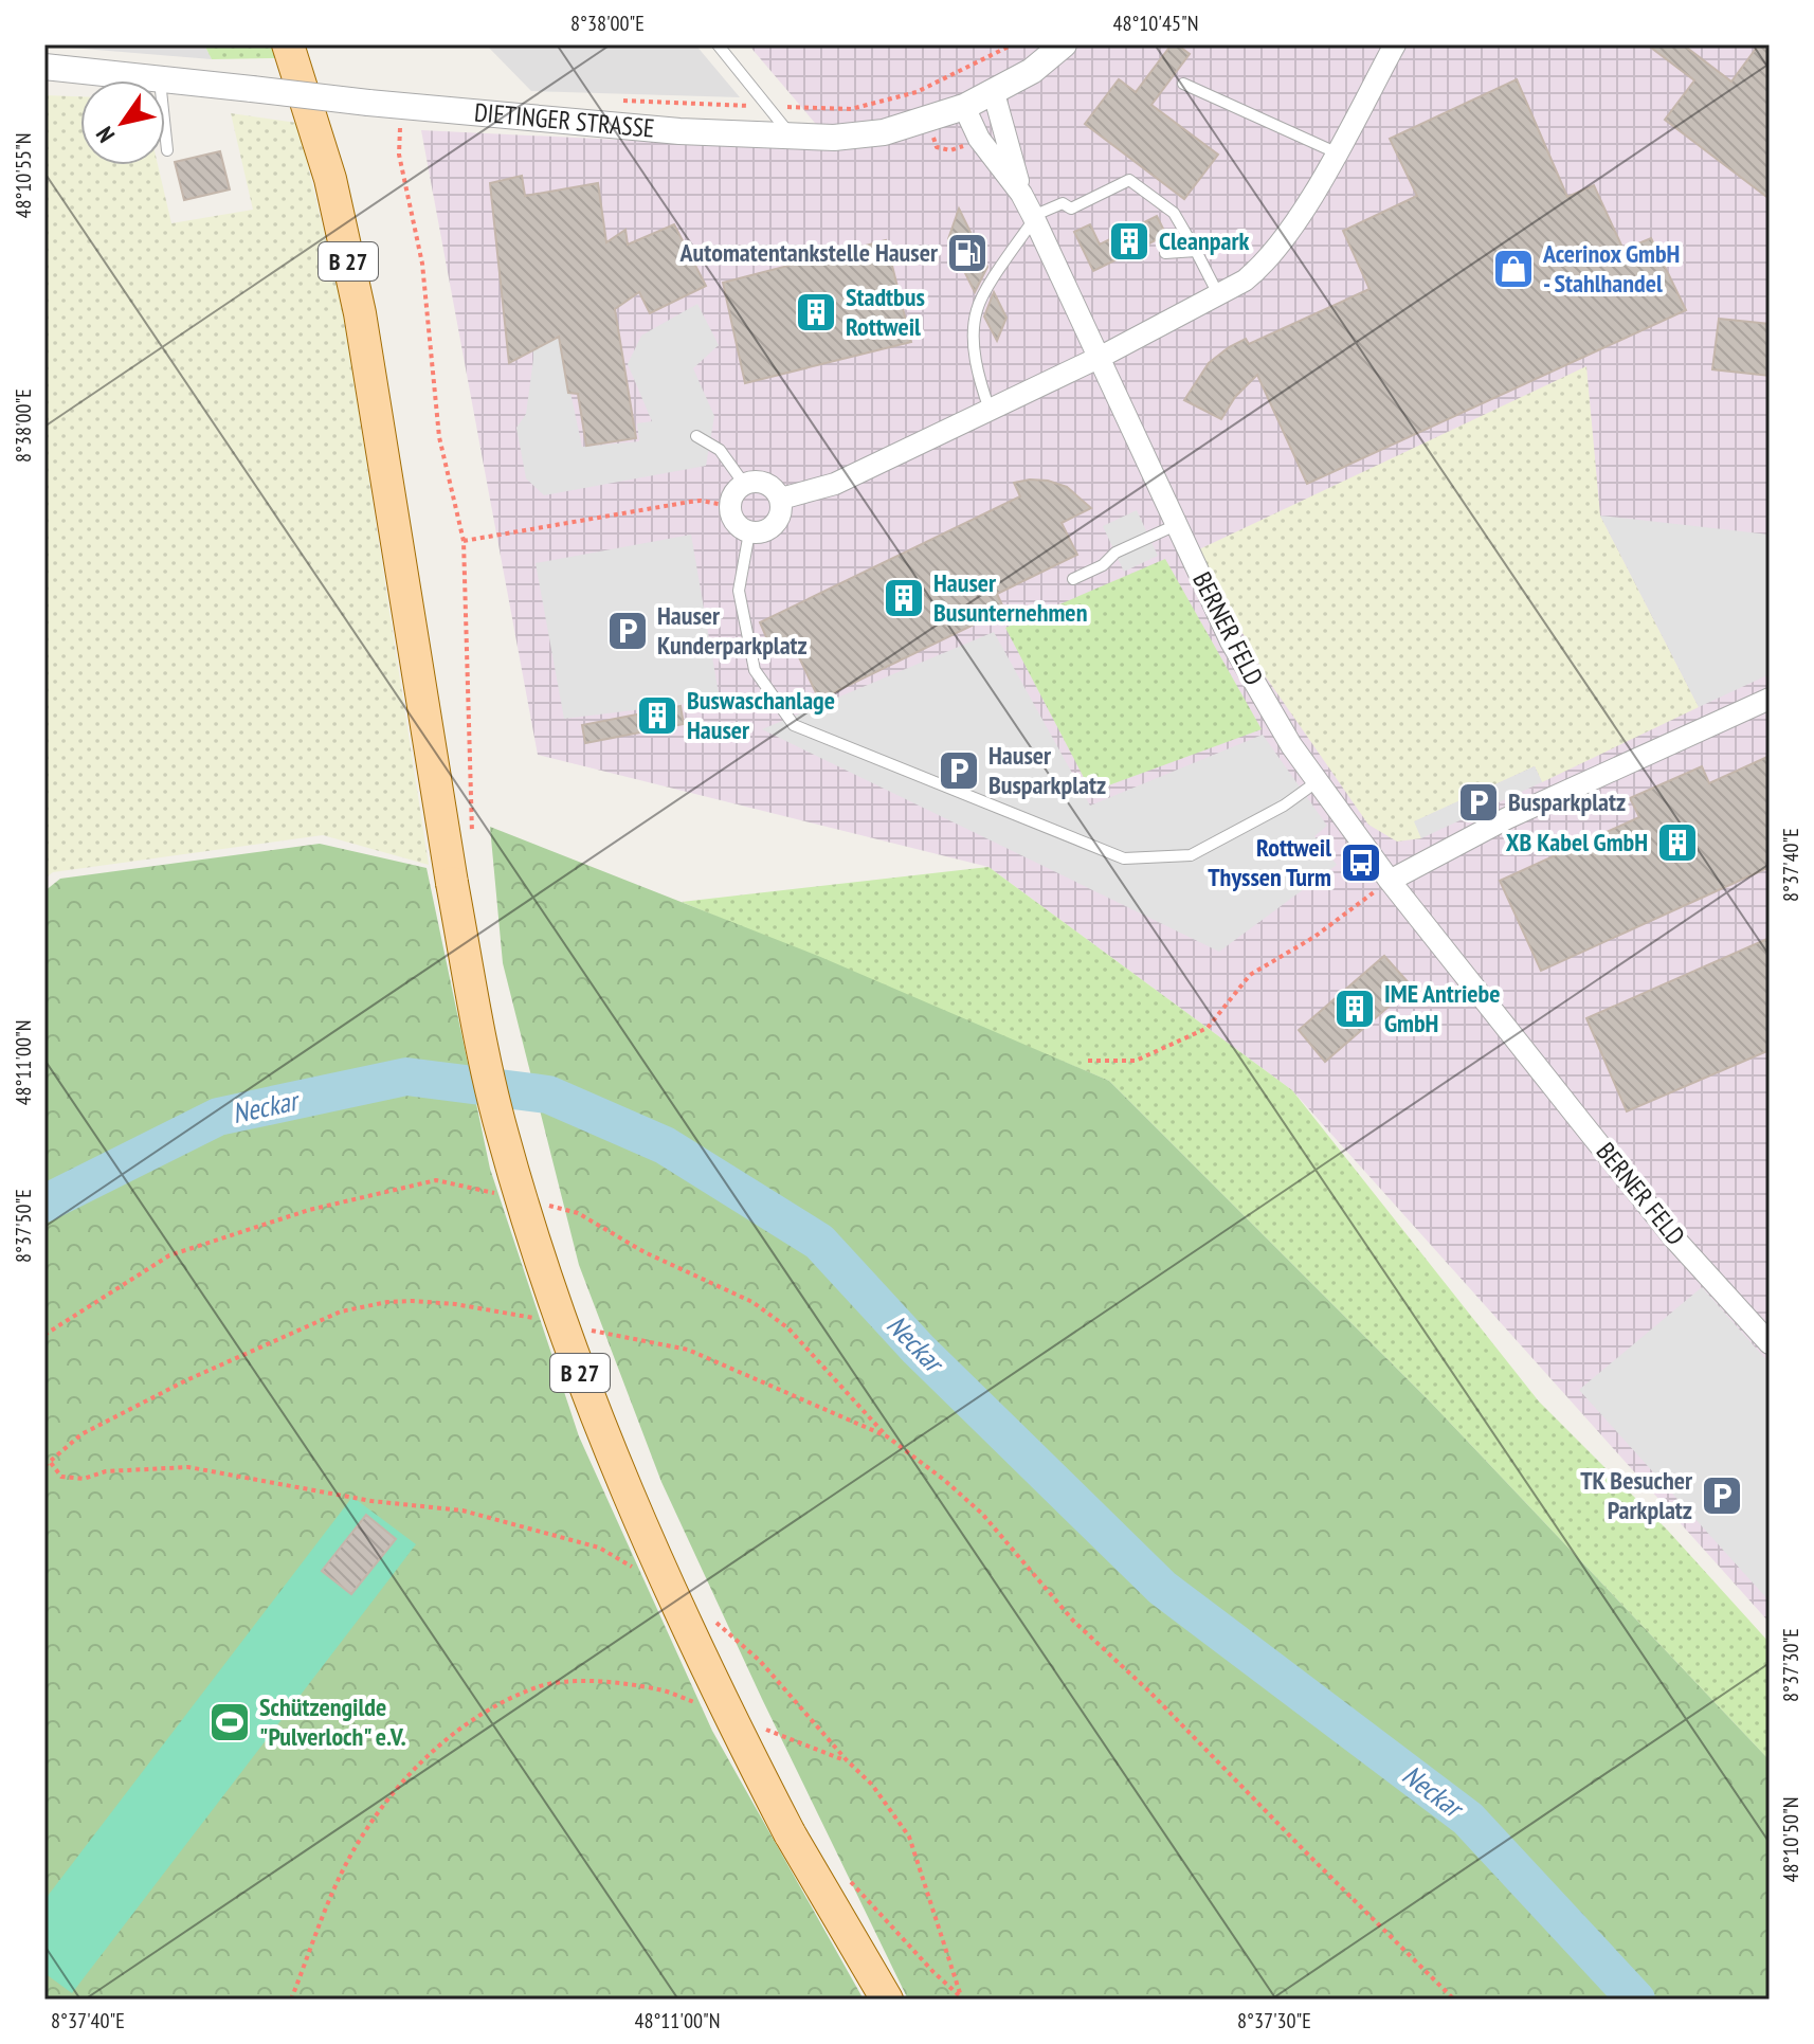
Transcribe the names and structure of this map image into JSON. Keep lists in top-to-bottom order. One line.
{"streets":{"main road":["B 27"],"street":["DIETINGER STRASSE","BERNER FELD"]},"crossings":[["DIETINGER STRASSE","BERNER FELD"]],"water":["Neckar"],"places":{"building":["Cleanpark","Stadtbus Rottweil","Hauser Busunternehmen","Buswaschanlage Hauser","XB Kabel GmbH","IME Antriebe GmbH"],"fuel station":["Automatentankstelle Hauser"],"shop":["Acerinox GmbH - Stahlhandel"],"parking":["Hauser Kunderparkplatz","Hauser Busparkplatz","Busparkplatz","TK Besucher Parkplatz"],"bus stop":["Rottweil Thyssen Turm"],"sports":["Schützengilde \"Pulverloch\" e.V."]},"north":"bottom left","coordinates":["8°38'00\"E","48°10'45\"N","48°10'55\"N","8°37'40\"E","48°11'00\"N","8°37'50\"E","8°37'30\"E","48°10'50\"N"]}
